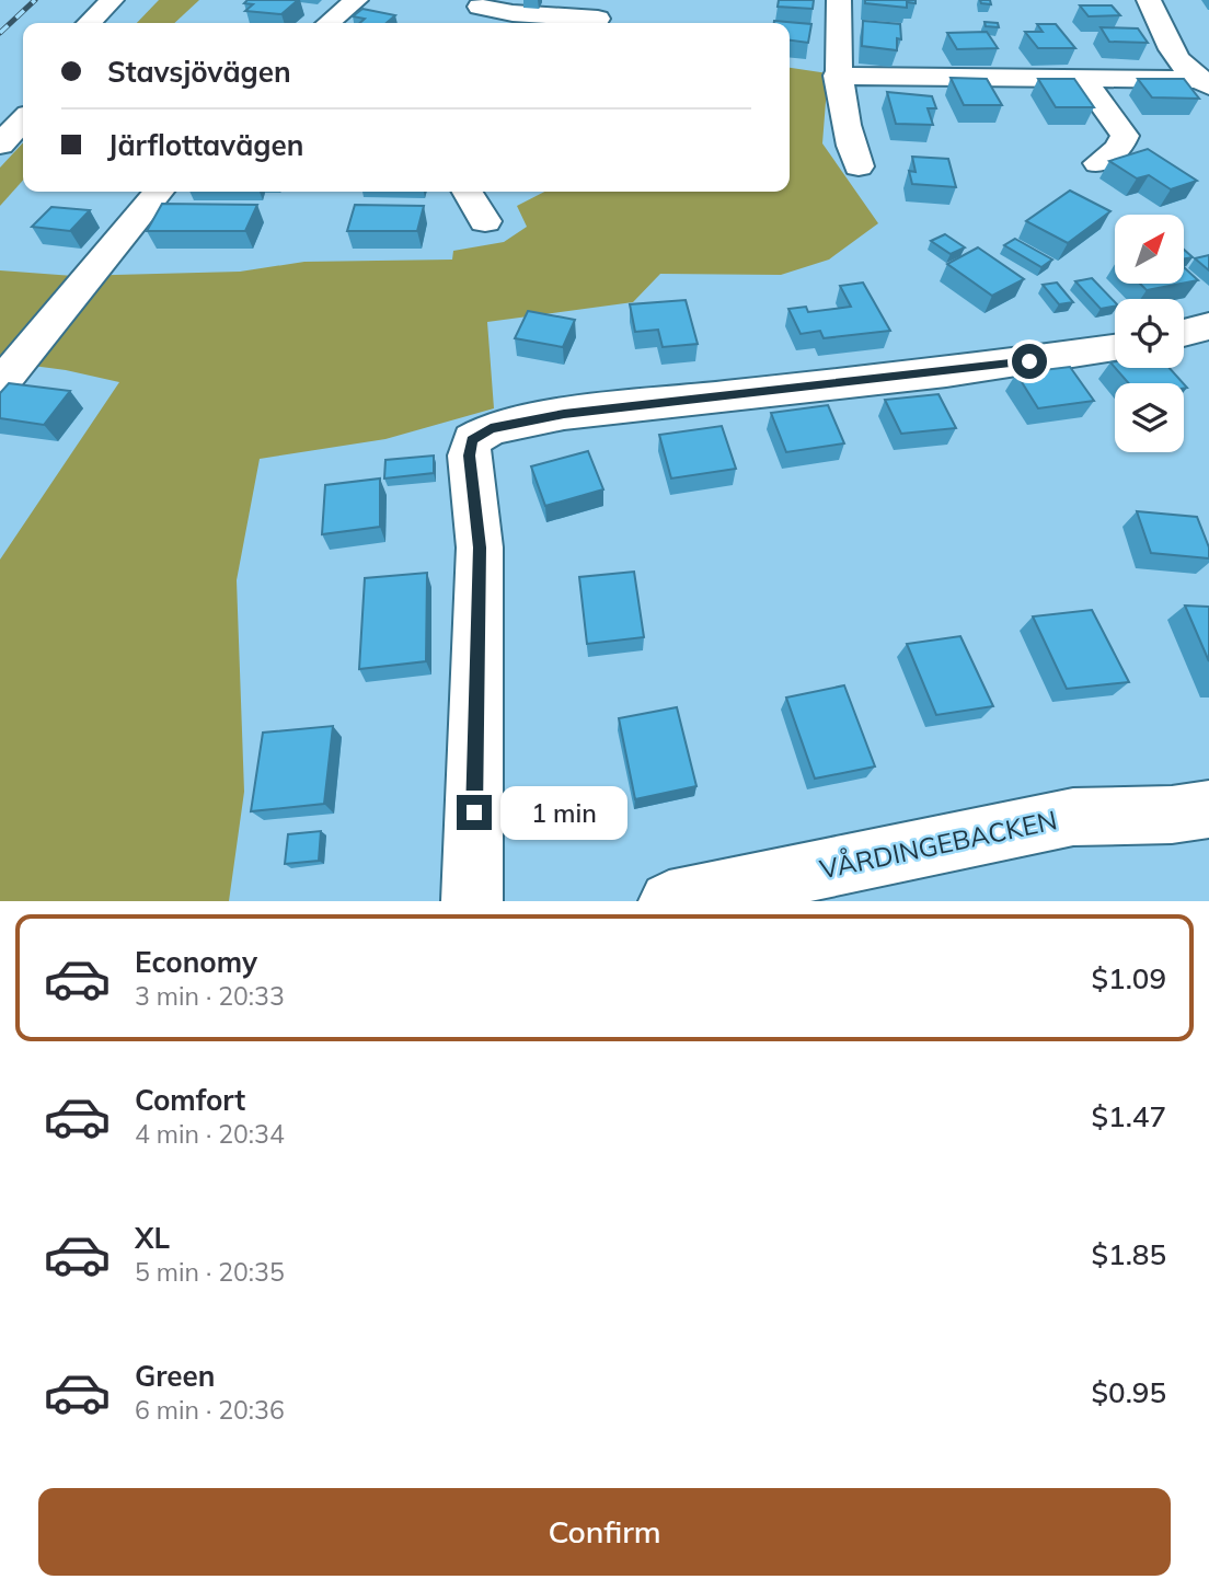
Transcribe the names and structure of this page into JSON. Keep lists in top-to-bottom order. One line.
{"streets":{"street":["VÅRDINGEBACKEN"]},"north":"top right","page":{"banner":["Stavsjövägen","Järflottavägen"],"bubble":"1 min","list":[{"name":"Economy","note":"3 min · 20:33","value":"$1.09"},{"name":"Comfort","note":"4 min · 20:34","value":"$1.47"},{"name":"XL","note":"5 min · 20:35","value":"$1.85"},{"name":"Green","note":"6 min · 20:36","value":"$0.95"}],"buttons":"Confirm"}}
